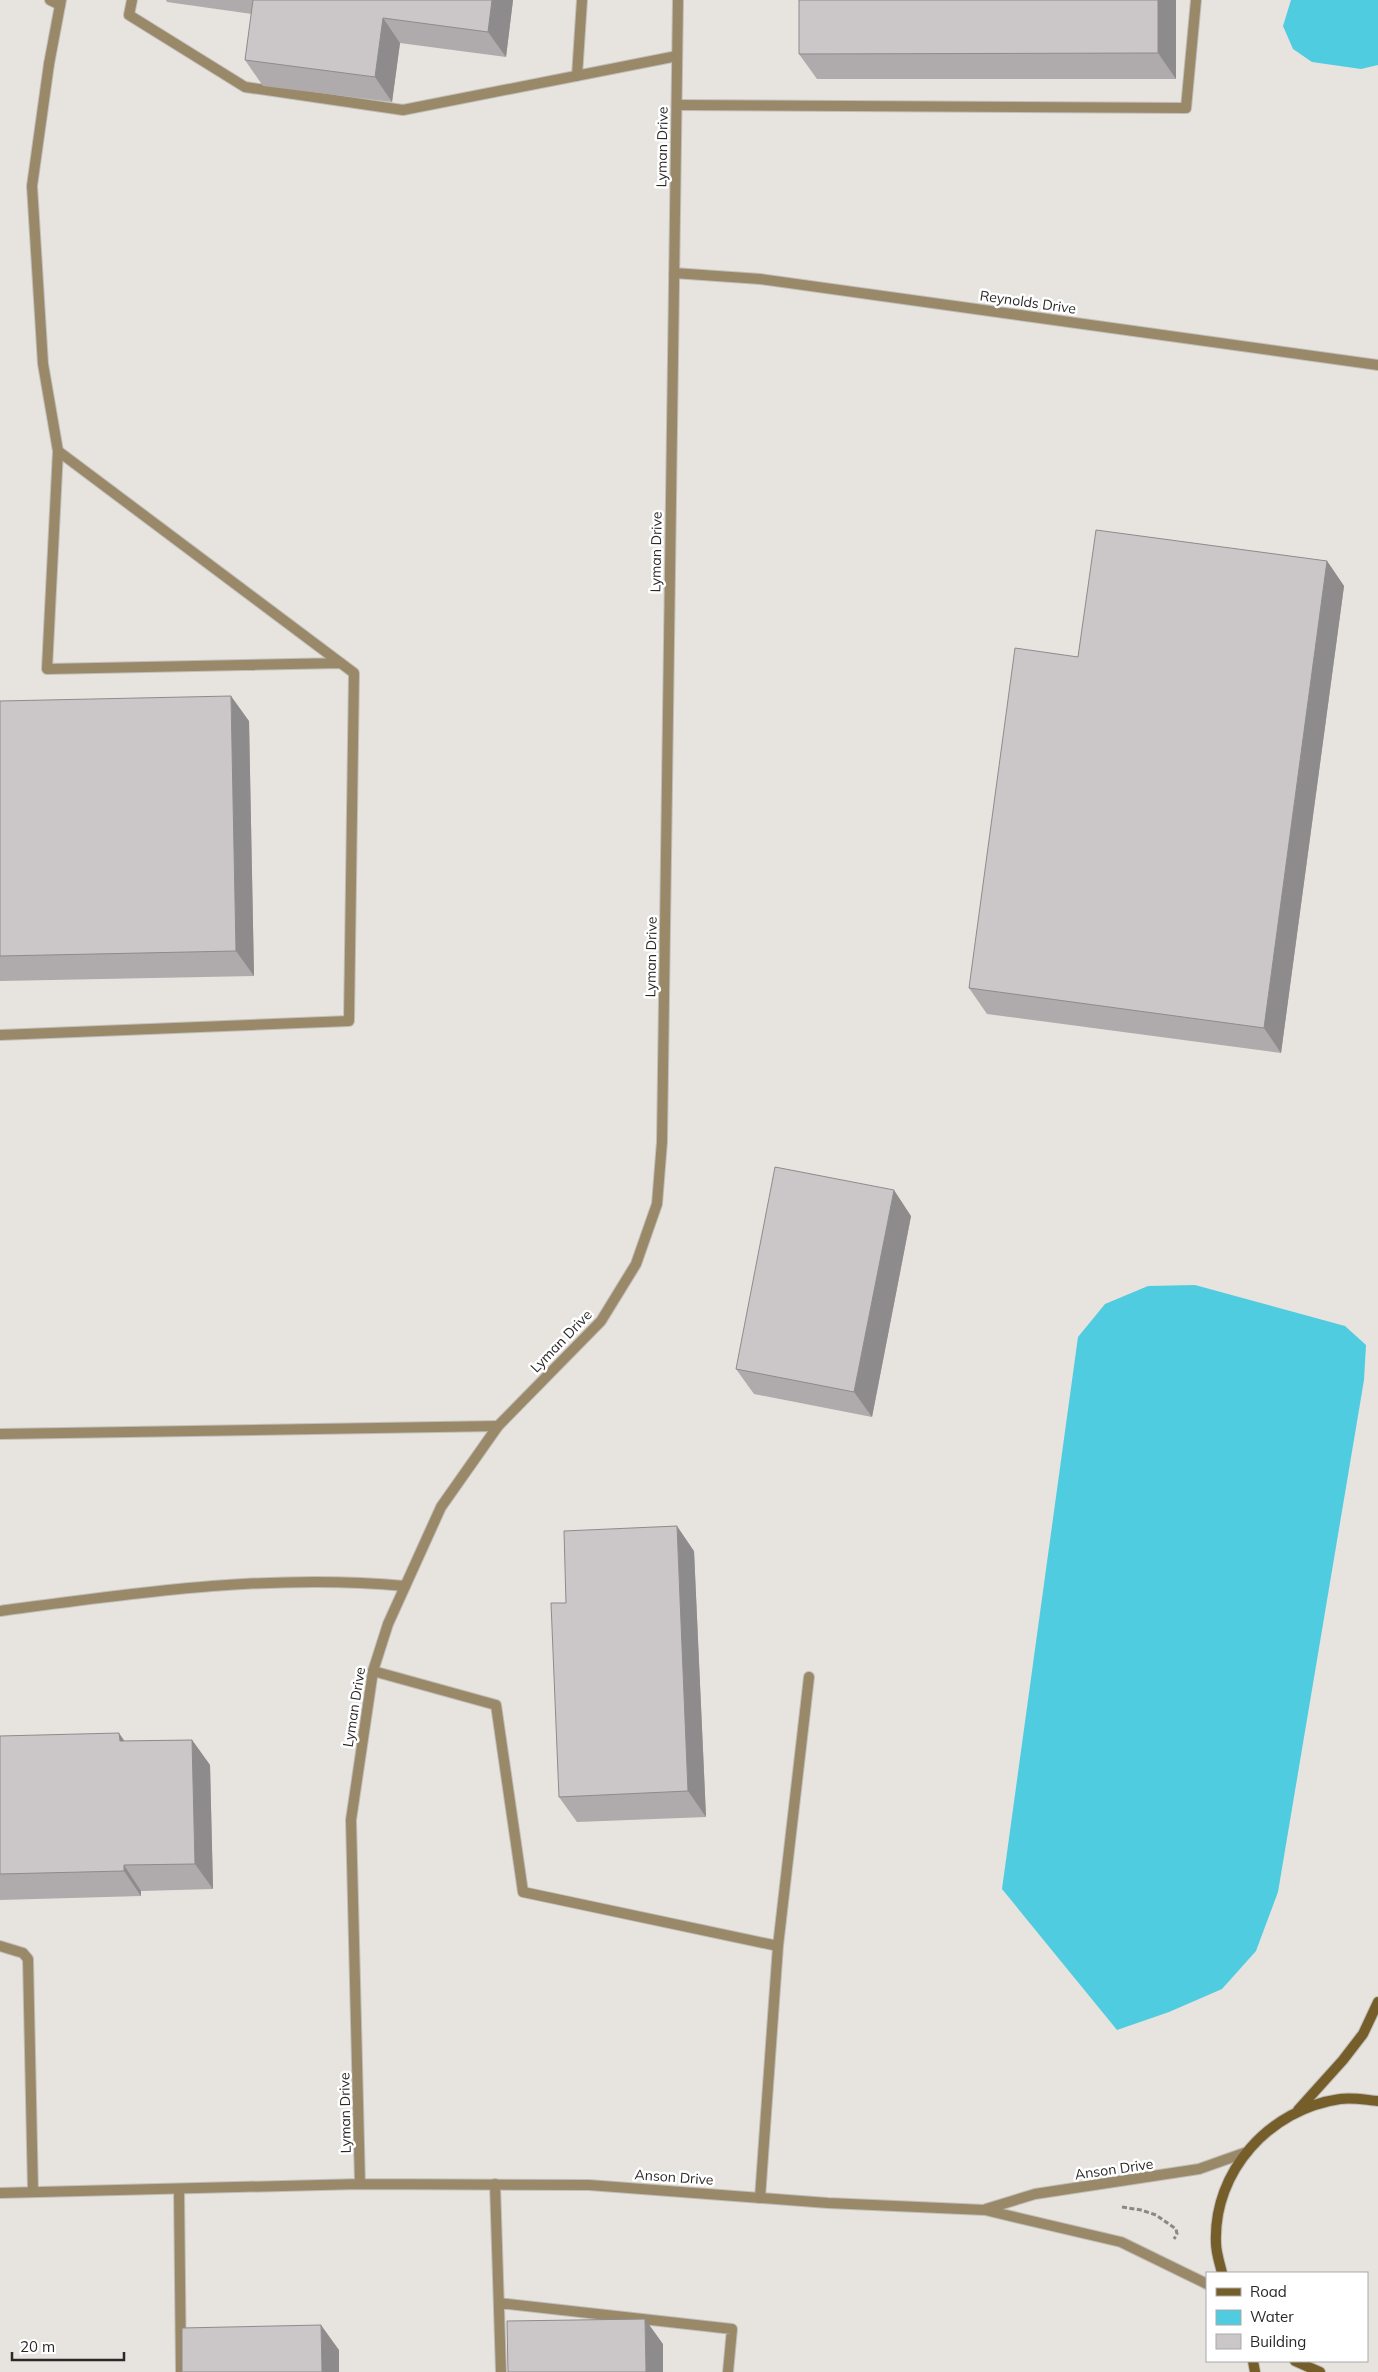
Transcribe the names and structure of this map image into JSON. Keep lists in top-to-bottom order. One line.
{"streets":{"street":["Lyman Drive","Reynolds Drive","Anson Drive"]},"crossings":[["Lyman Drive","Reynolds Drive"],["Lyman Drive","Anson Drive"]],"legend":["Road","Water","Building"],"scale_bar":"20 m"}
